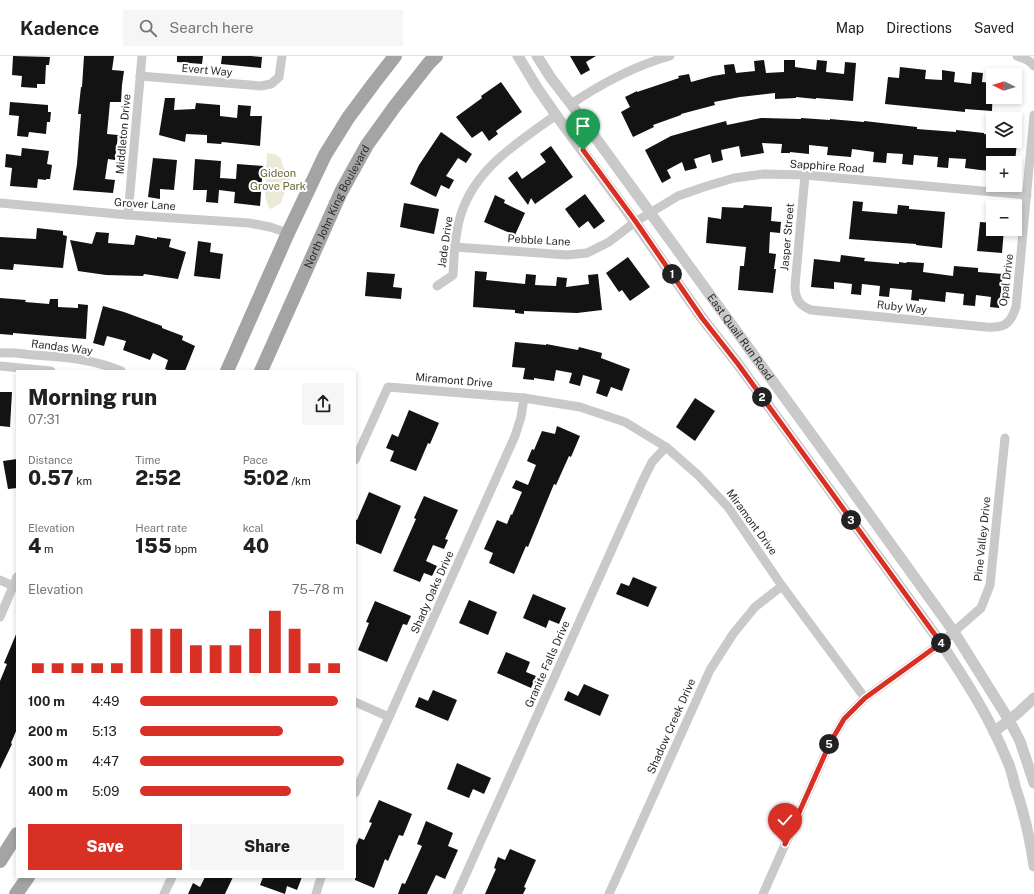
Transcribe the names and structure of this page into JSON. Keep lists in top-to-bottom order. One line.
{"streets":{"main road":["North John King Boulevard"],"street":["Evert Way","Middleton Drive","Sapphire Road","Grover Lane","Jasper Street","Pebble Lane","Jade Drive","Opal Drive","Ruby Way","East Quail Run Road","Randas Way","Miramont Drive","Pine Valley Drive","Shady Oaks Drive","Granite Falls Drive","Shadow Creek Drive"]},"crossings":[["Evert Way","Middleton Drive"],["Middleton Drive","Grover Lane"],["Sapphire Road","Jasper Street"],["Sapphire Road","Pebble Lane"],["Sapphire Road","Opal Drive"],["Sapphire Road","East Quail Run Road"],["Jasper Street","Ruby Way"],["Pebble Lane","Jade Drive"],["Pebble Lane","East Quail Run Road"],["Jade Drive","East Quail Run Road"],["Opal Drive","Ruby Way"],["East Quail Run Road","Pine Valley Drive"],["Miramont Drive","Pine Valley Drive"],["Miramont Drive","Shady Oaks Drive"],["Miramont Drive","Granite Falls Drive"],["Miramont Drive","Shadow Creek Drive"]],"parks":["Gideon Grove Park"],"north":"left","page":{"header":"Kadence","search":"Search here","nav":["Map","Directions","Saved"],"map_buttons":["+","−"],"pins":["1","2","3","4","5"],"heading":["Morning run","07:31"],"stats":[["Distance","0.57 km"],["Time","2:52"],["Pace","5:02 /km"],["Elevation","4 m"],["Heart rate","155 bpm"],["kcal","40"]],"chart":["Elevation","75–78 m"],"list":[{"name":"100 m","note":"4:49"},{"name":"200 m","note":"5:13"},{"name":"300 m","note":"4:47"},{"name":"400 m","note":"5:09"}],"buttons":["Save","Share"]}}
